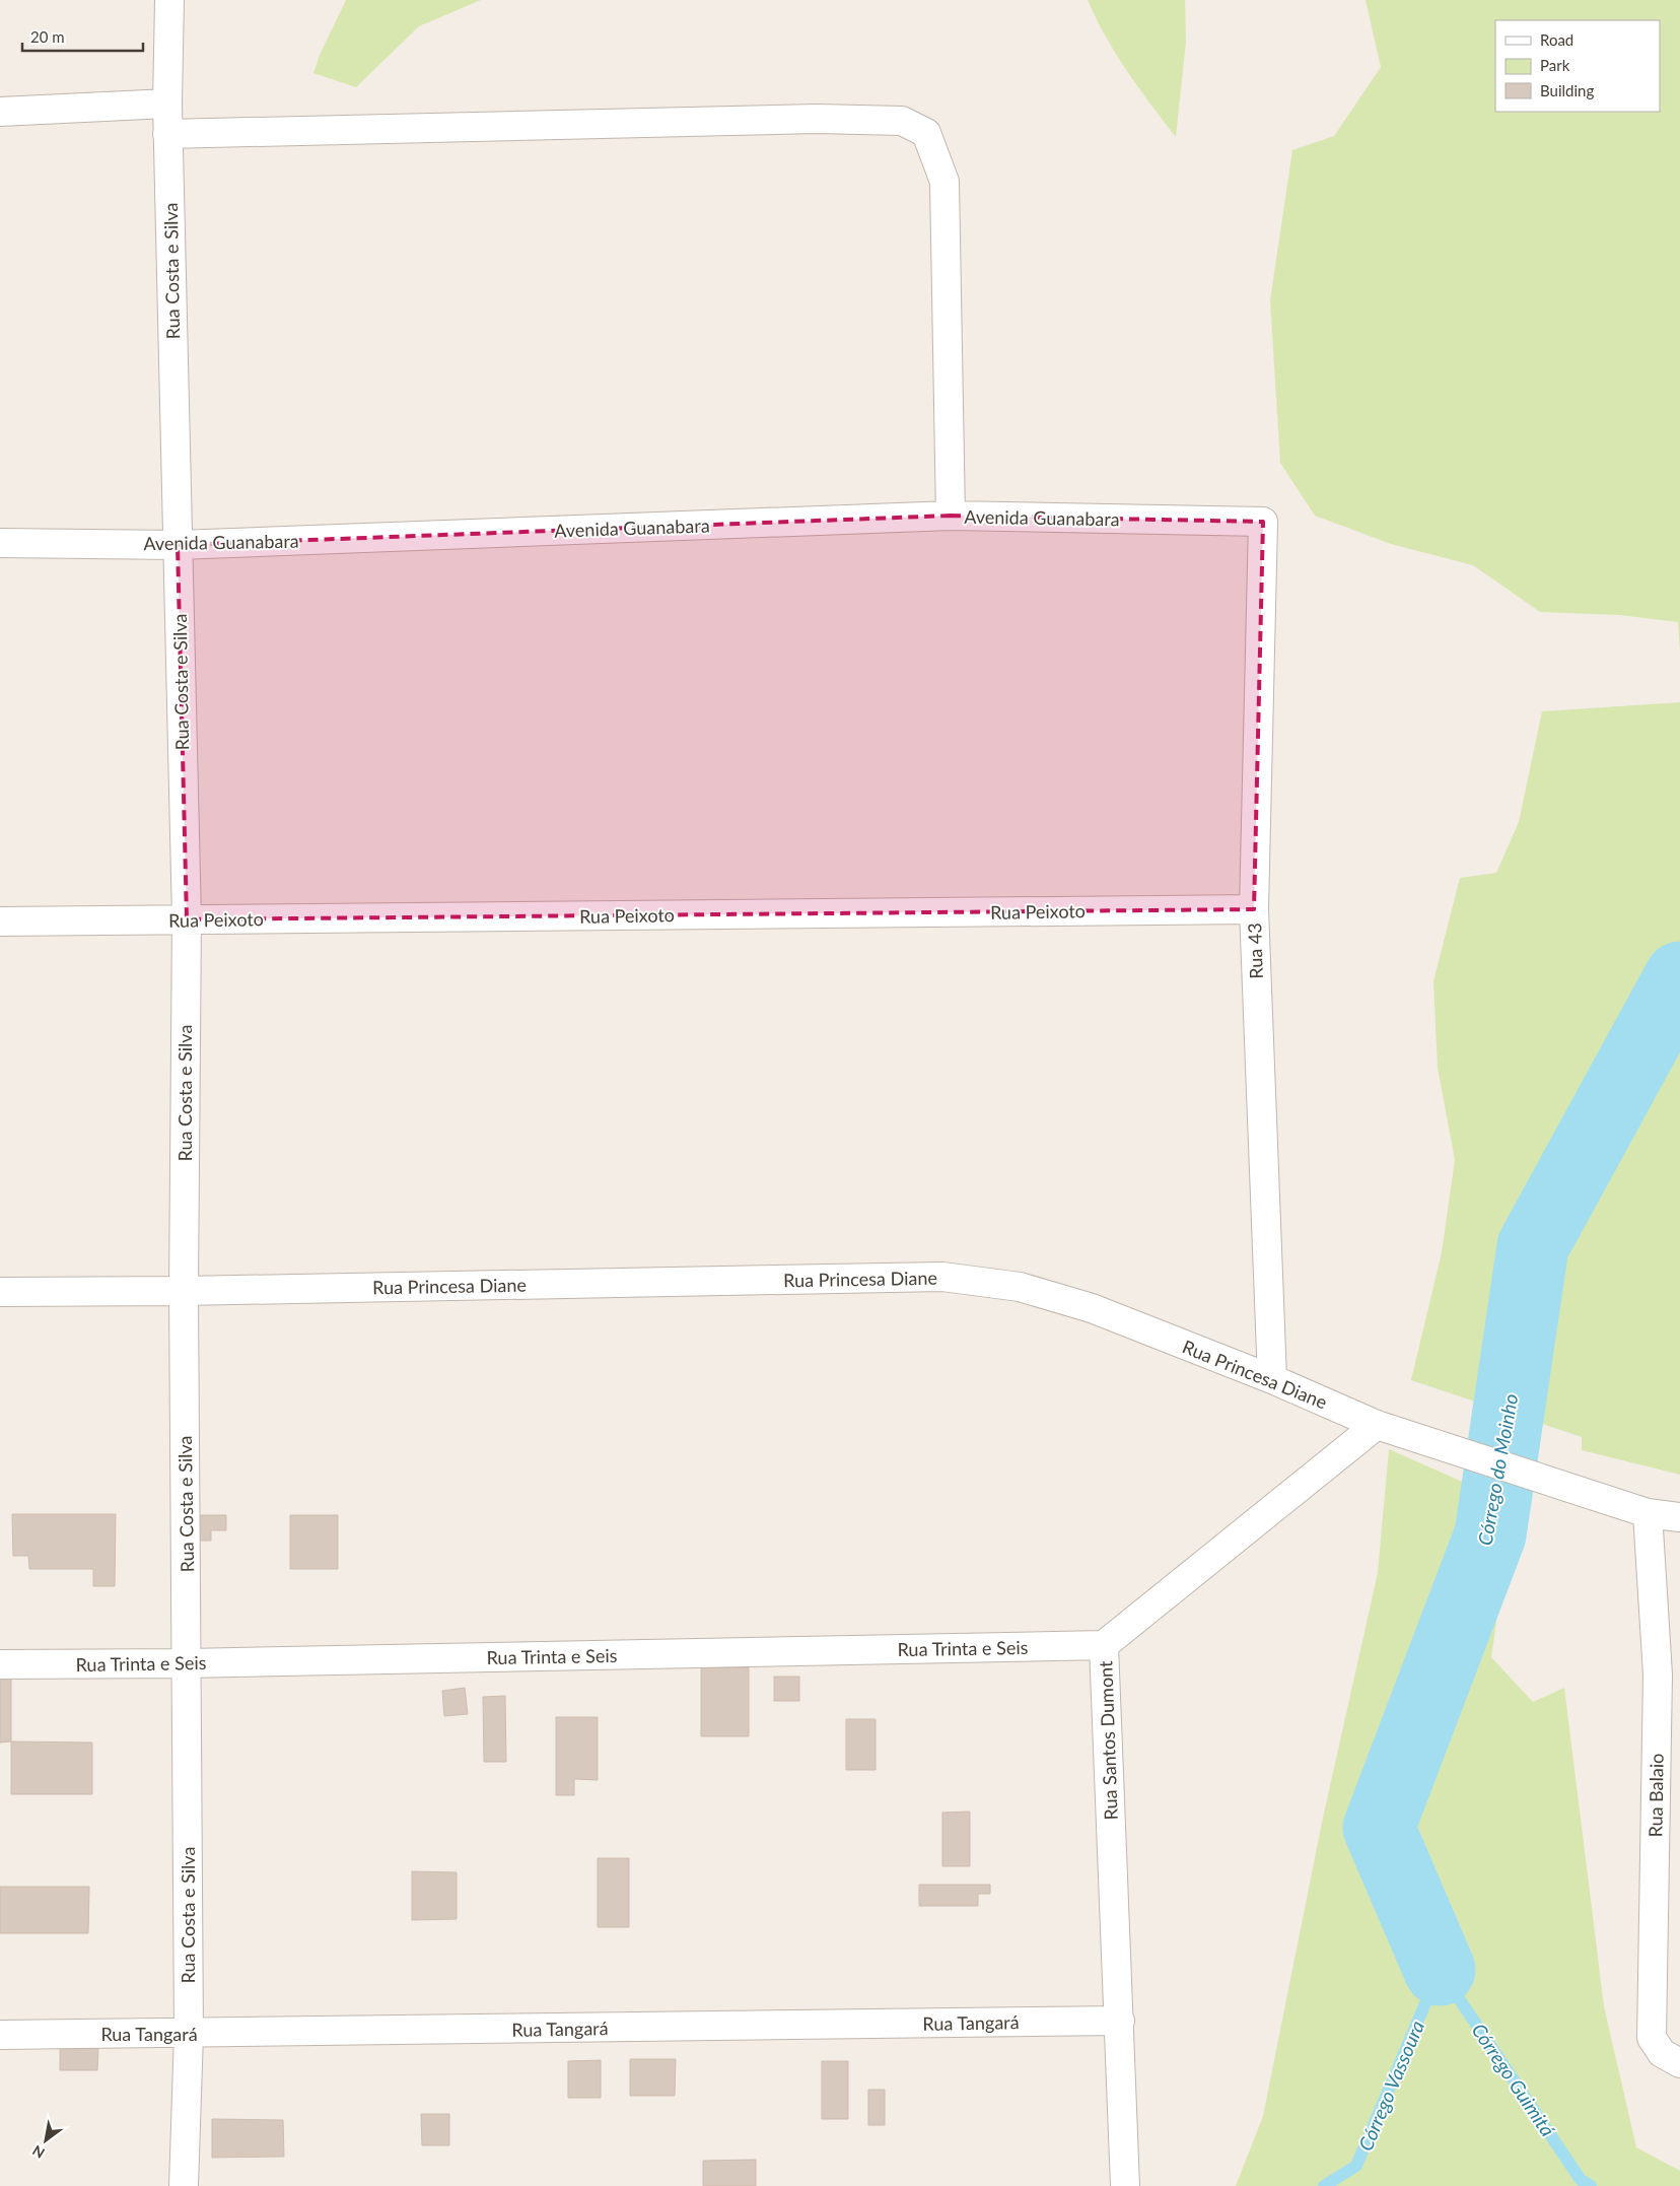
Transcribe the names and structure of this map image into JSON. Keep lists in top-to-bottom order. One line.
{"streets":{"street":["Rua Costa e Silva","Avenida Guanabara","Rua Peixoto","Rua 43","Rua Princesa Diane","Rua Trinta e Seis","Rua Santos Dumont","Rua Balaio","Rua Tangará"]},"crossings":[["Rua Costa e Silva","Avenida Guanabara"],["Rua Costa e Silva","Rua Peixoto"],["Rua Costa e Silva","Rua Princesa Diane"],["Rua Costa e Silva","Rua Trinta e Seis"],["Rua Costa e Silva","Rua Tangará"],["Avenida Guanabara","Rua 43"],["Rua Peixoto","Rua 43"],["Rua 43","Rua Princesa Diane"],["Rua Princesa Diane","Rua Santos Dumont"],["Rua Princesa Diane","Rua Balaio"],["Rua Trinta e Seis","Rua Santos Dumont"],["Rua Santos Dumont","Rua Tangará"]],"water":["Córrego do Moinho","Córrego Guimitá","Córrego Vassoura"],"legend":["Road","Park","Building"],"scale_bar":"20 m","north":"bottom left"}
